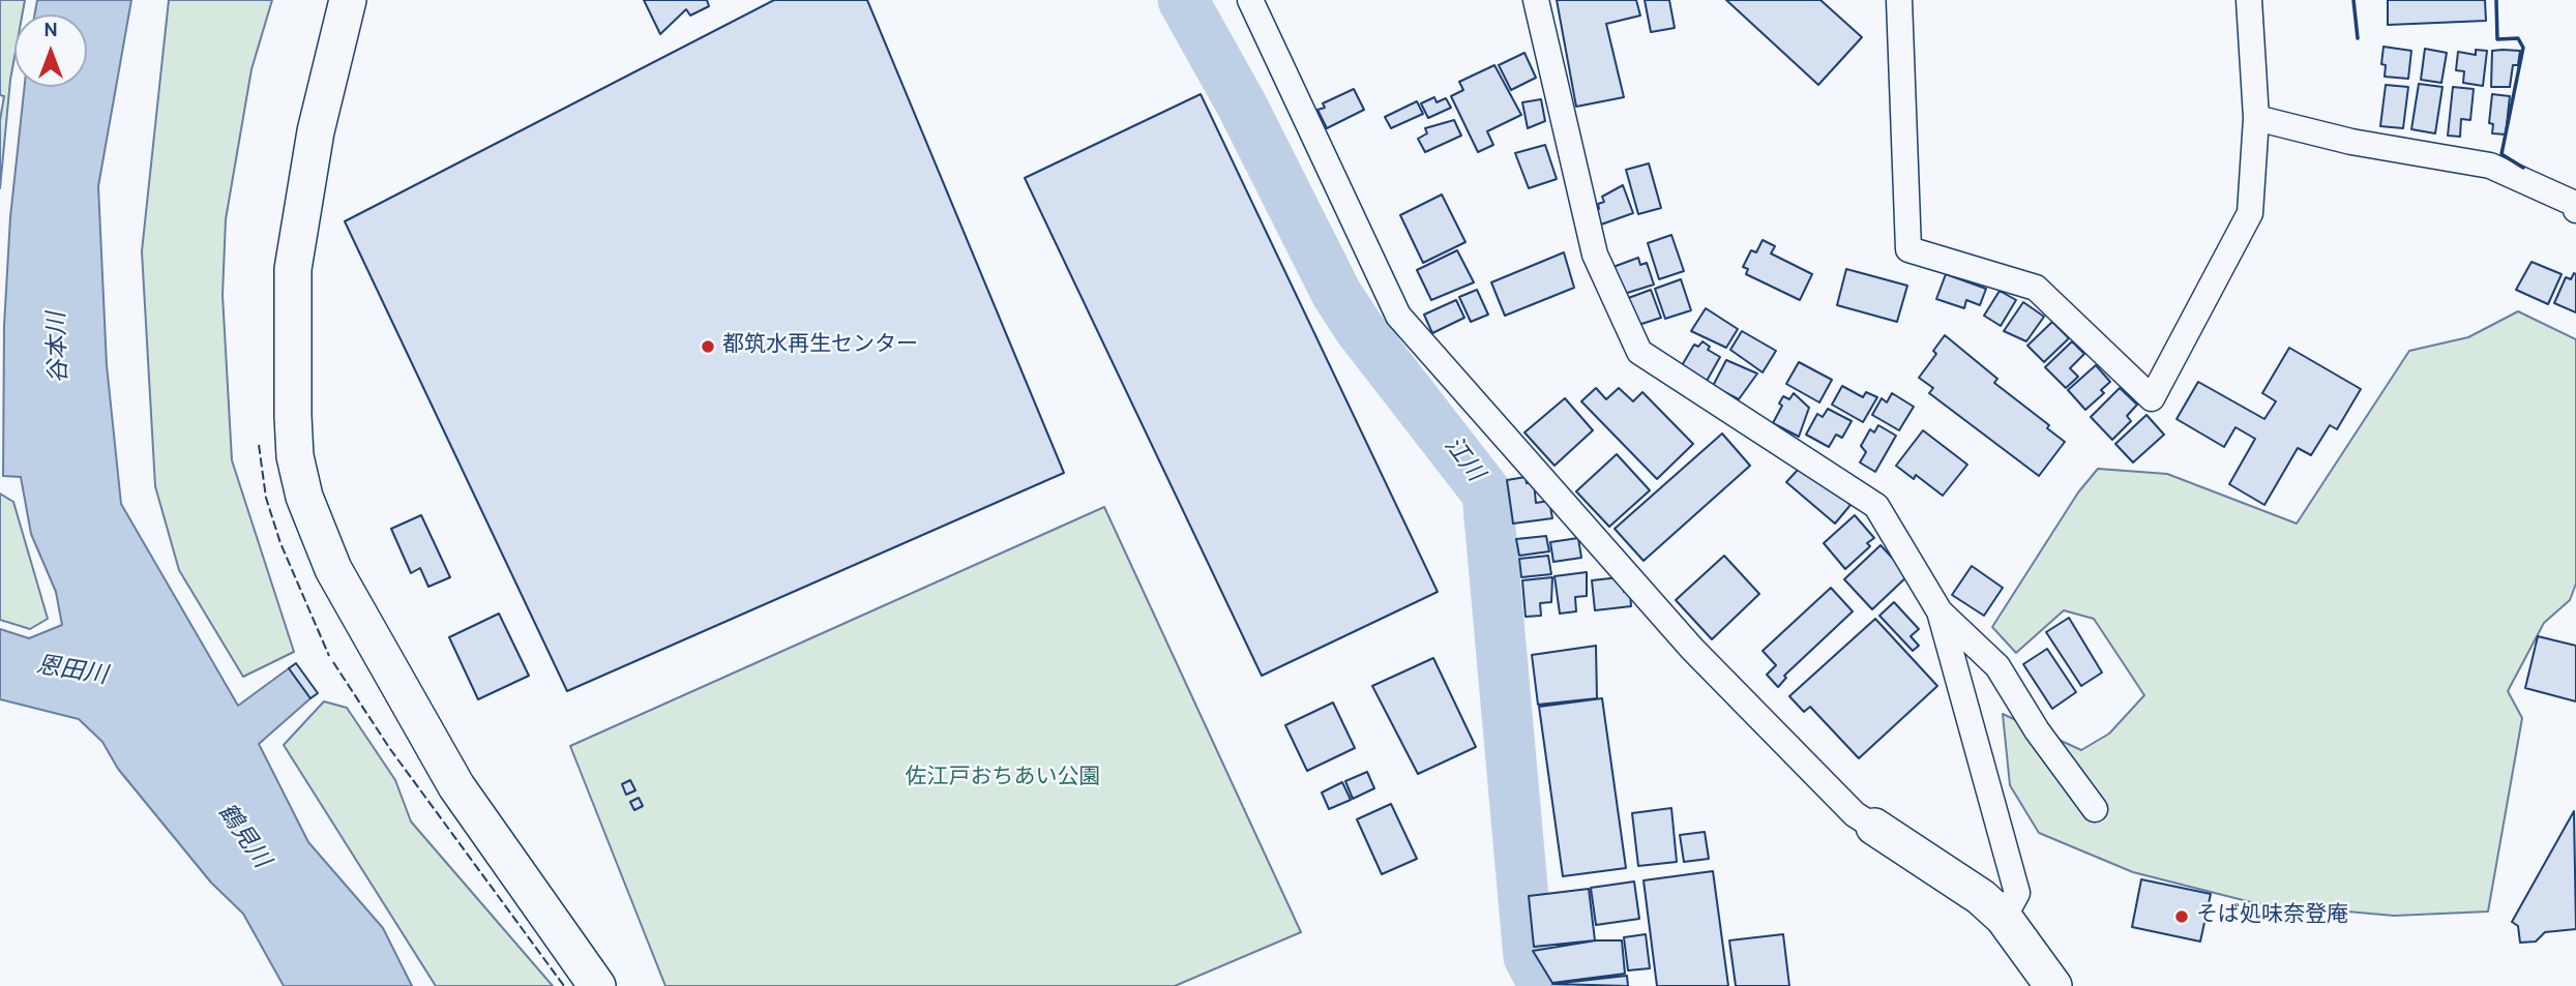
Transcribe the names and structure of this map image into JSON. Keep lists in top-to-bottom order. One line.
{"water":["谷本川","江川","恩田川","鶴見川"],"parks":["佐江戸おちあい公園"],"places":["都筑水再生センター","そば処味奈登庵"],"north":"top"}
